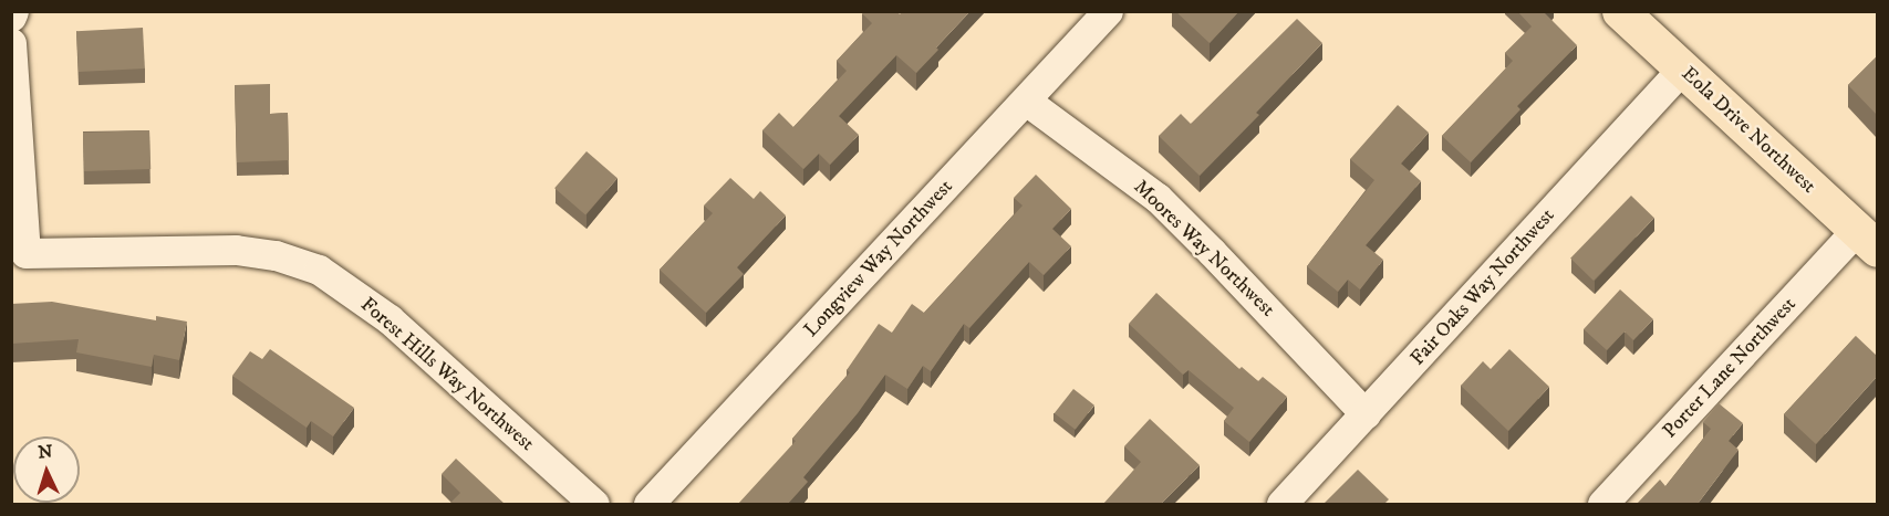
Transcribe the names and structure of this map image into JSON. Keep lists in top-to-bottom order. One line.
{"streets":{"main road":["Eola Drive Northwest"],"street":["Moores Way Northwest","Longview Way Northwest","Fair Oaks Way Northwest","Porter Lane Northwest","Forest Hills Way Northwest"]},"crossings":[["Eola Drive Northwest","Fair Oaks Way Northwest"],["Eola Drive Northwest","Porter Lane Northwest"],["Moores Way Northwest","Longview Way Northwest"],["Moores Way Northwest","Fair Oaks Way Northwest"]],"north":"top"}
